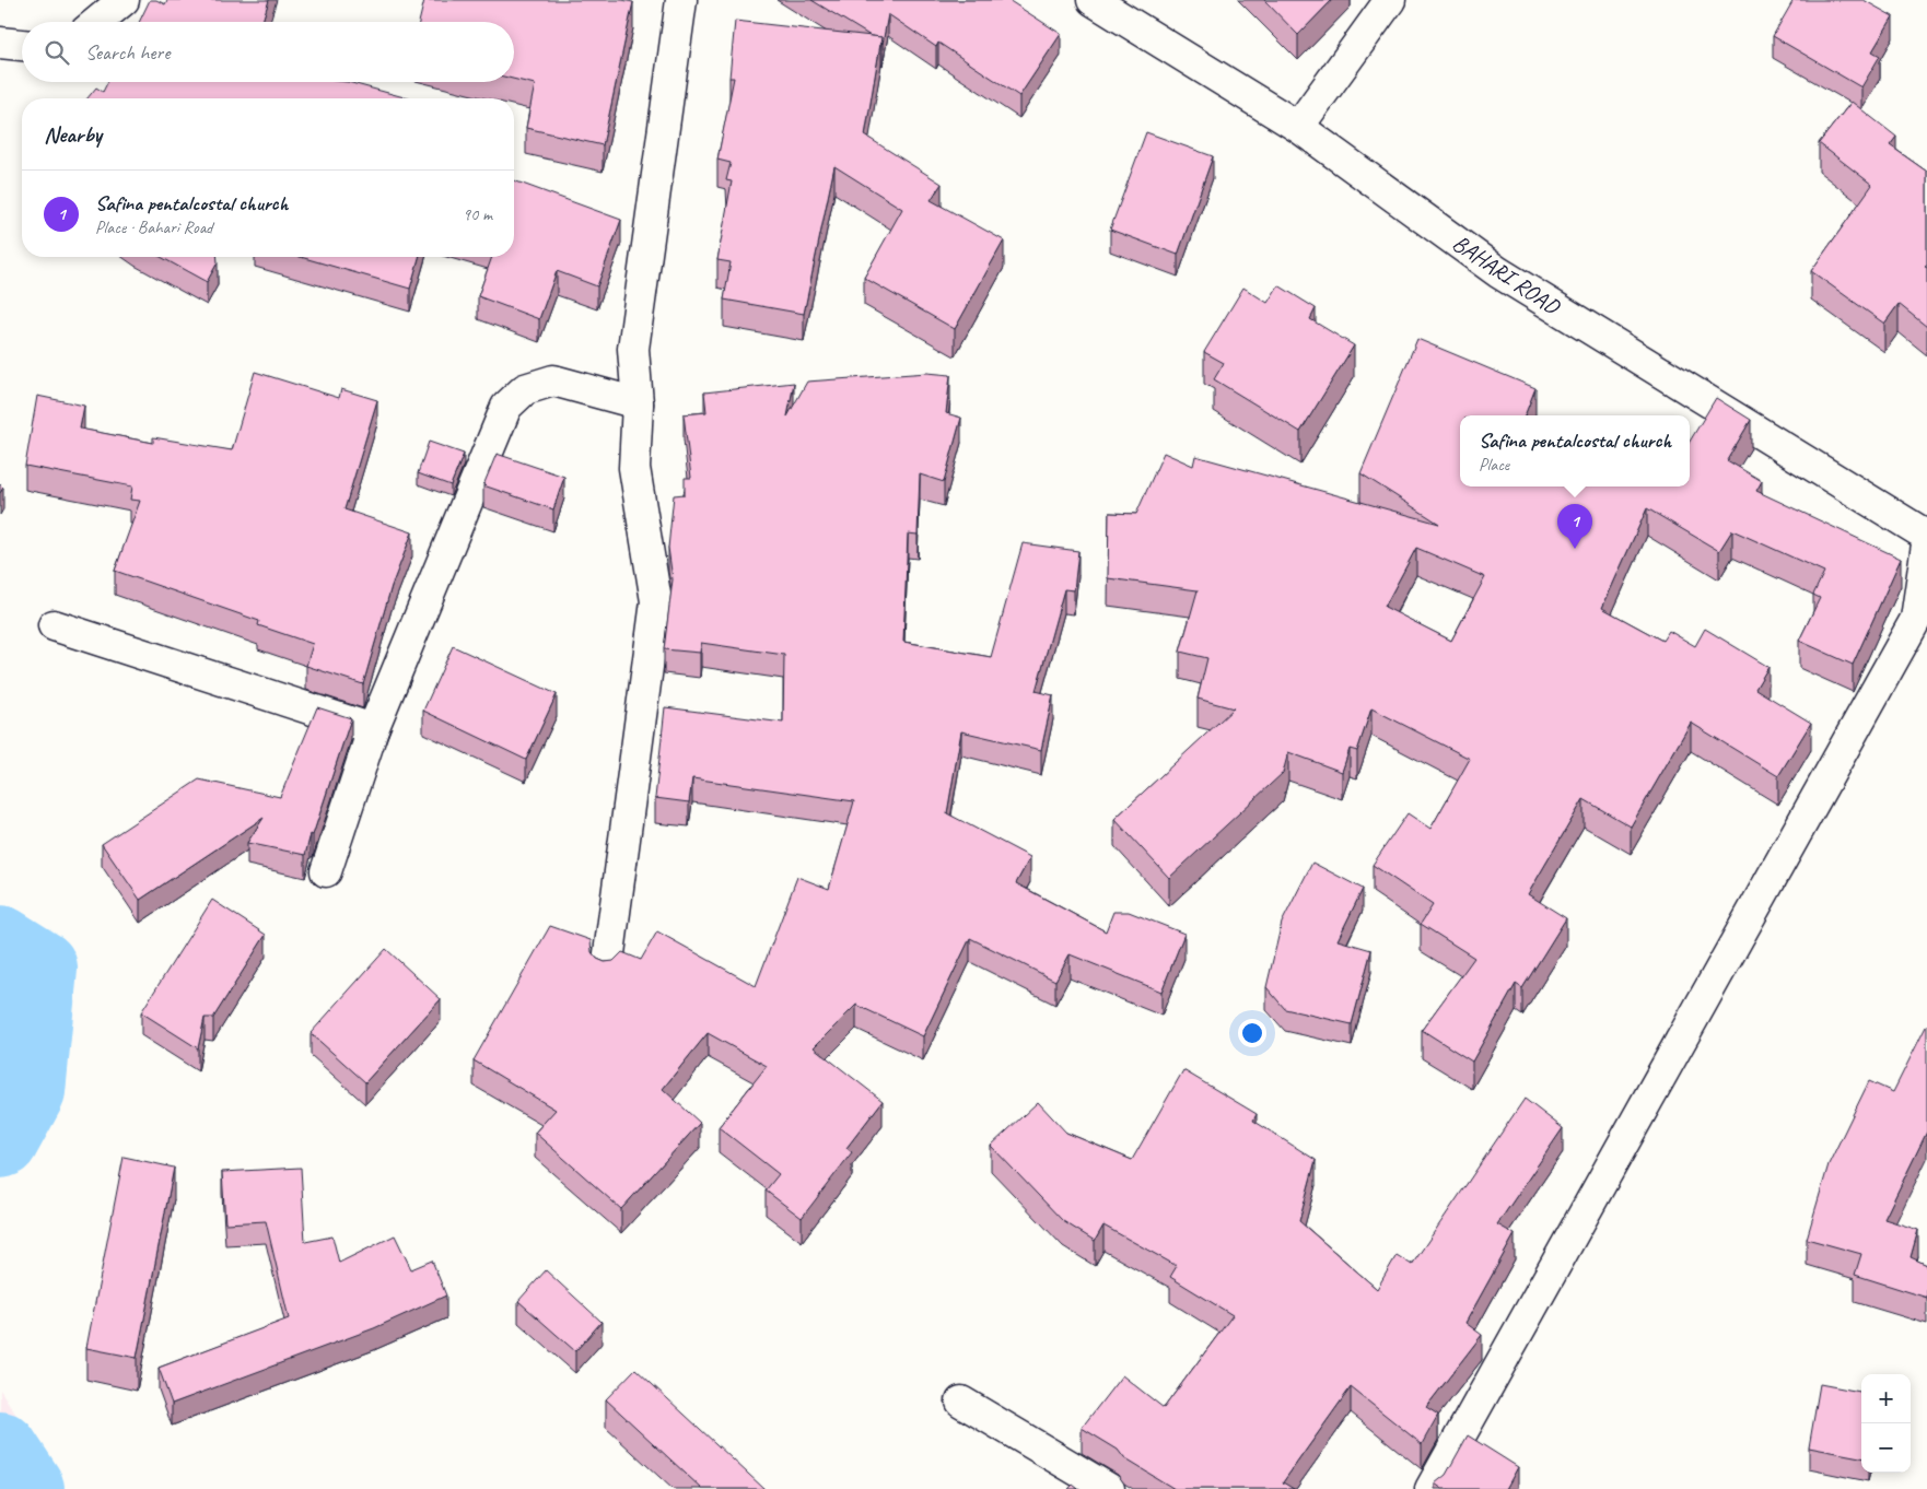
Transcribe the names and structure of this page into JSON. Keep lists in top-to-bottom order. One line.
{"streets":{"street":["BAHARI ROAD"]},"page":{"search":"Search here","heading":"Nearby","list":[{"mark":"1","name":"Safina pentalcostal church","note":"Place · Bahari Road","value":"90 m"}],"popup":["Safina pentalcostal church","Place"],"pins":"1","map_buttons":["+","−"]}}
